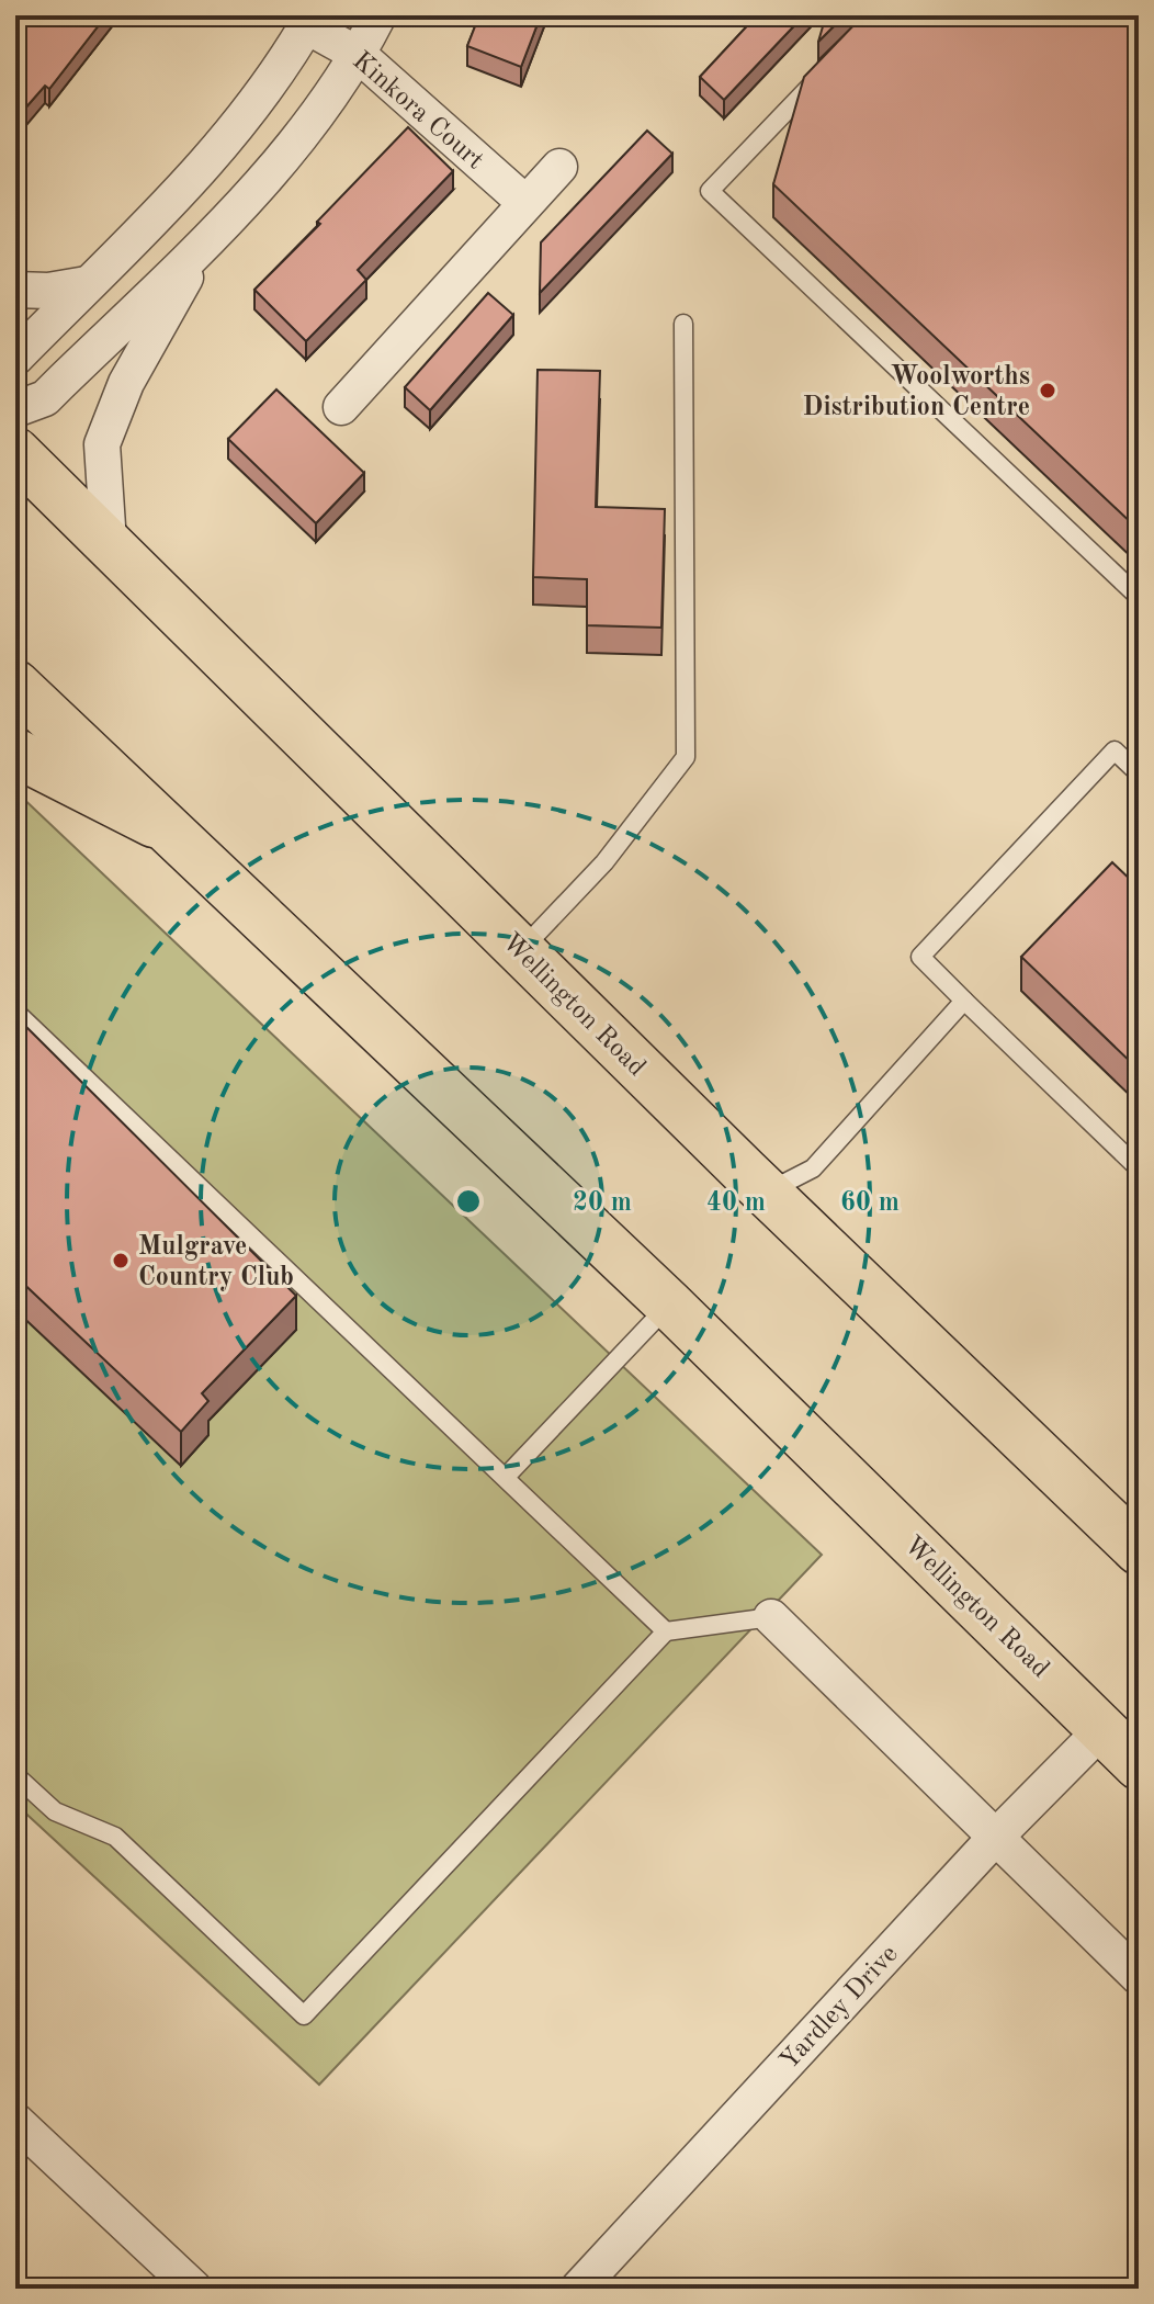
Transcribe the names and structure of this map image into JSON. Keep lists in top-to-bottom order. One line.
{"streets":{"main road":["Wellington Road"],"street":["Kinkora Court","Yardley Drive"]},"crossings":[["Wellington Road","Yardley Drive"]],"places":["Woolworths Distribution Centre","Mulgrave Country Club"],"rings":["20 m","40 m","60 m"]}
